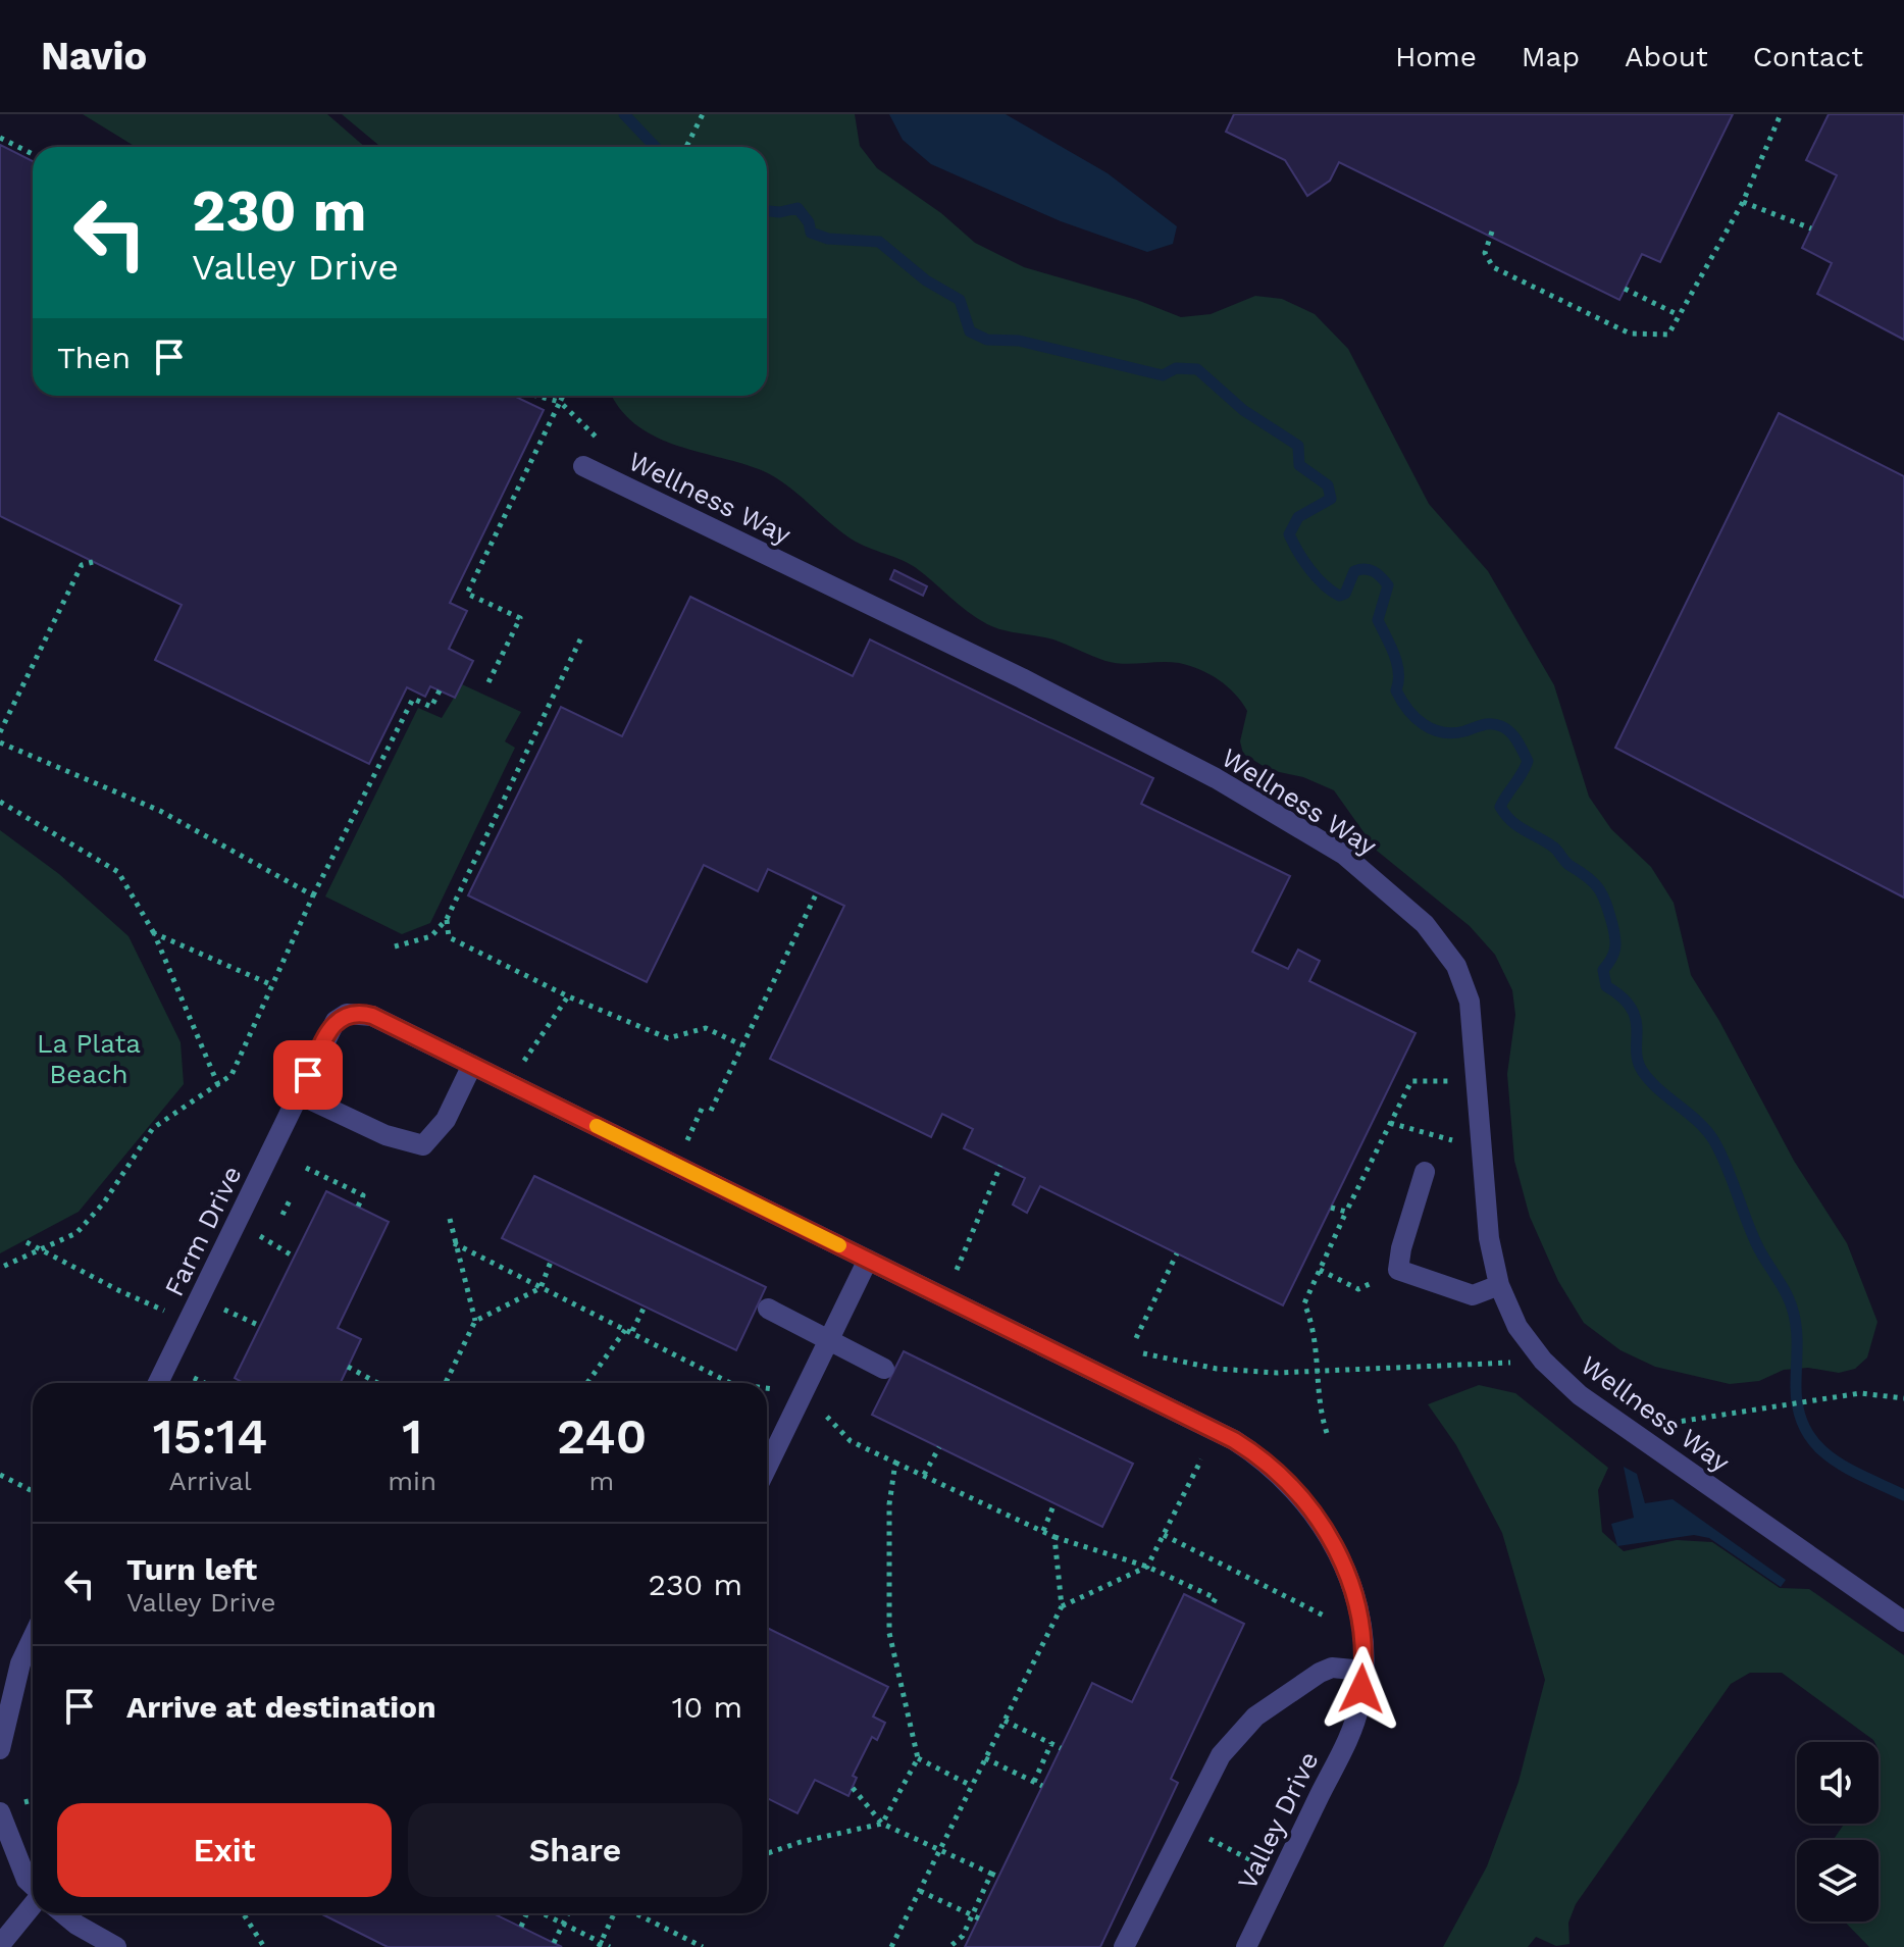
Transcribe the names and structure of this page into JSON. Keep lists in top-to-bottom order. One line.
{"streets":{"street":["Wellness Way","Farm Drive","Valley Drive"]},"crossings":[["Farm Drive","Valley Drive"]],"parks":["La Plata Beach"],"page":{"header":"Navio","nav":["Home","Map","About","Contact"],"turn":["230 m","Valley Drive"],"then":"Then","eta":["15:14","Arrival","1","min","240","m"],"list":[{"name":"Turn left","note":"Valley Drive","value":"230 m"},{"name":"Arrive at destination","value":"10 m"}],"buttons":["Exit","Share"]}}
